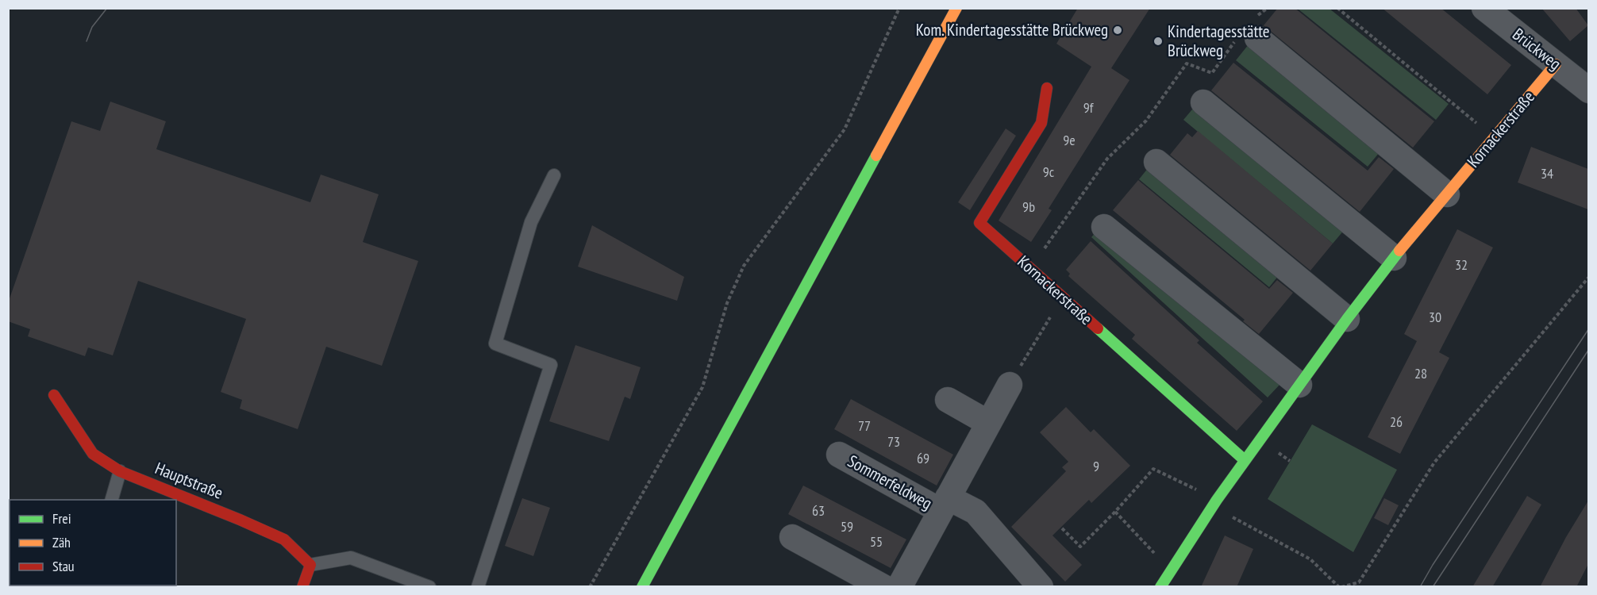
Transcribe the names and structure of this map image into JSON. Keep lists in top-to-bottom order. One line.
{"streets":{"street":["Brückweg","Kornackerstraße","Hauptstraße","Sommerfeldweg"]},"crossings":[["Brückweg","Kornackerstraße"]],"places":["Kom. Kindertagesstätte Brückweg","Kindertagesstätte Brückweg"],"house_numbers":["9f","9e","9c","34","9b","32","30","28","26","77","73","69","9","63","59","55"],"legend":["Frei","Zäh","Stau"]}
